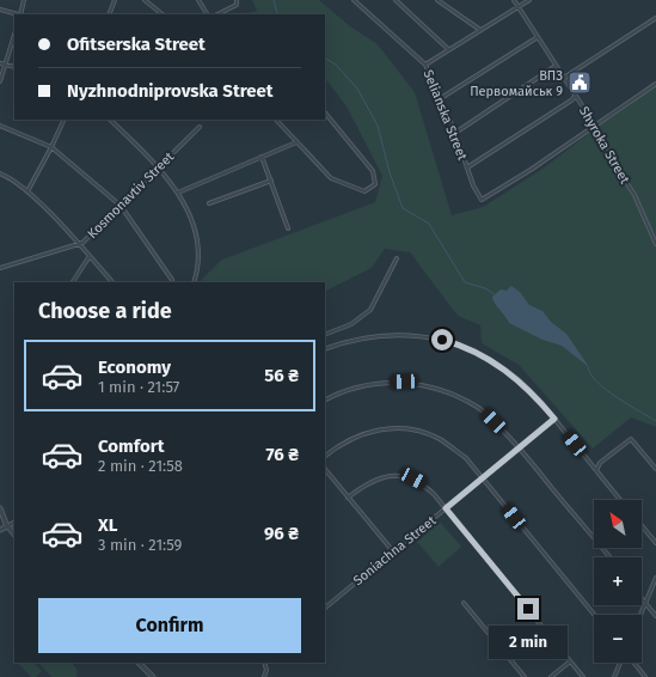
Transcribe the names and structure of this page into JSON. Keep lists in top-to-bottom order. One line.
{"streets":{"street":["Selianska Street","Shyroka Street","Kosmonavtiv Street","Soniachna Street"]},"crossings":[["Selianska Street","Shyroka Street"]],"places":{"public building":["ВПЗ Первомайськ 9"]},"north":"top left","page":{"banner":["Ofitserska Street","Nyzhnodniprovska Street"],"heading":"Choose a ride","list":[{"name":"Economy","note":"1 min · 21:57","value":"56 ₴"},{"name":"Comfort","note":"2 min · 21:58","value":"76 ₴"},{"name":"XL","note":"3 min · 21:59","value":"96 ₴"}],"map_buttons":["+","−"],"buttons":"Confirm","bubble":"2 min"}}
